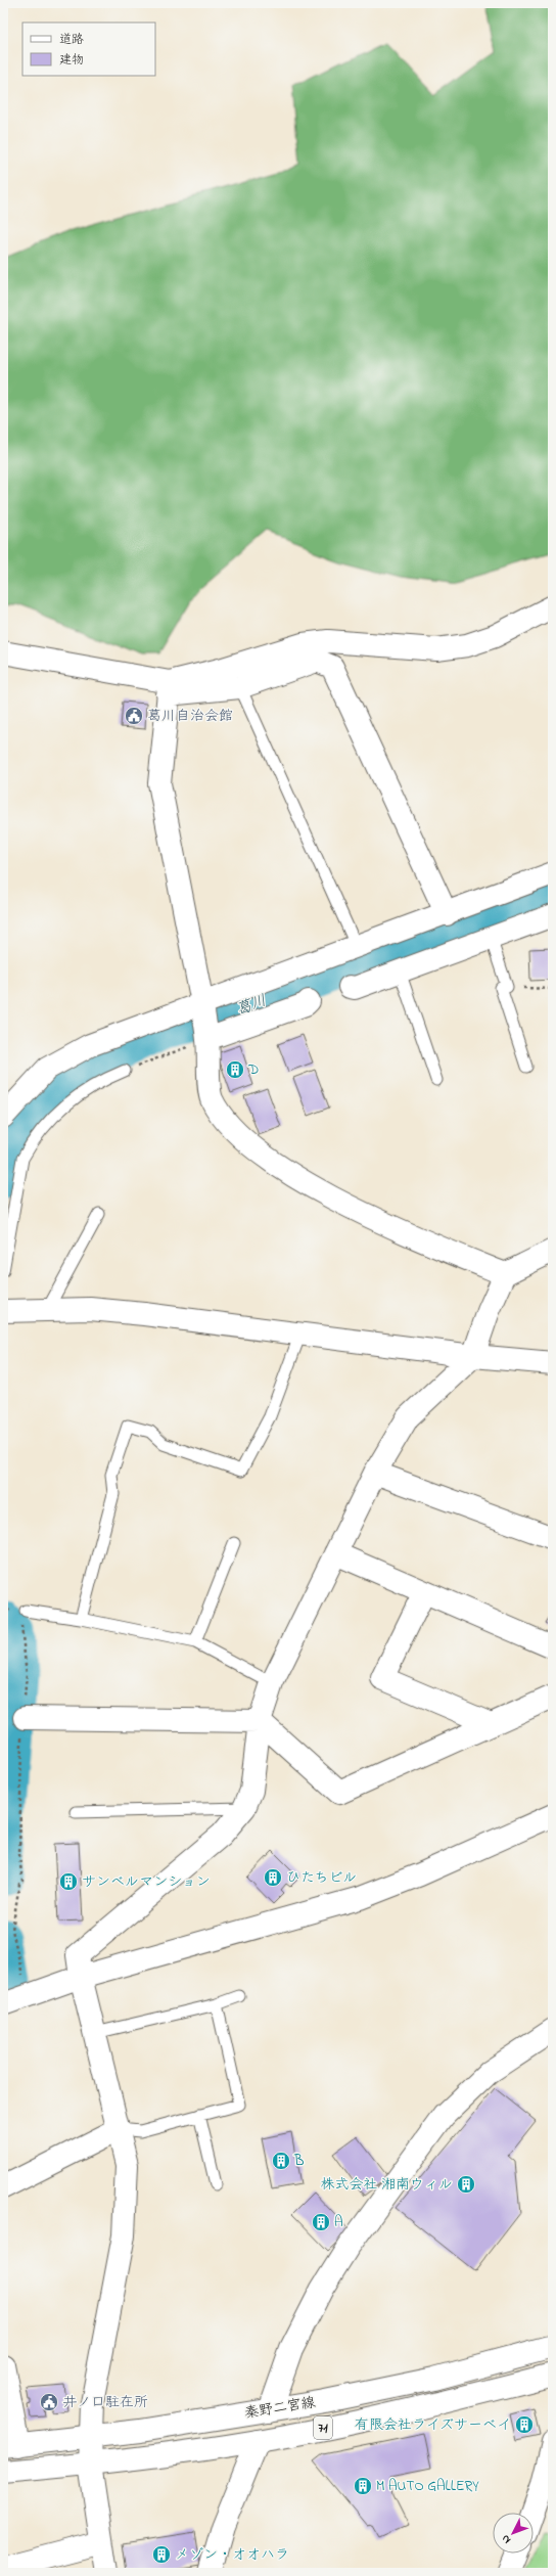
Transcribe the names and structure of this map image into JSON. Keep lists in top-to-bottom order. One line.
{"streets":{"street":["秦野二宮線","71"]},"water":["葛川"],"places":{"public building":["葛川自治会館","井ノ口駐在所"],"building":["D","ひたちビル","サンベルマンション","B","株式会社 湘南ウィル","A","有限会社ライズサーベイ","M AUTO GALLERY","メゾン・オオハラ"]},"legend":["道路","建物"],"north":"bottom left"}
